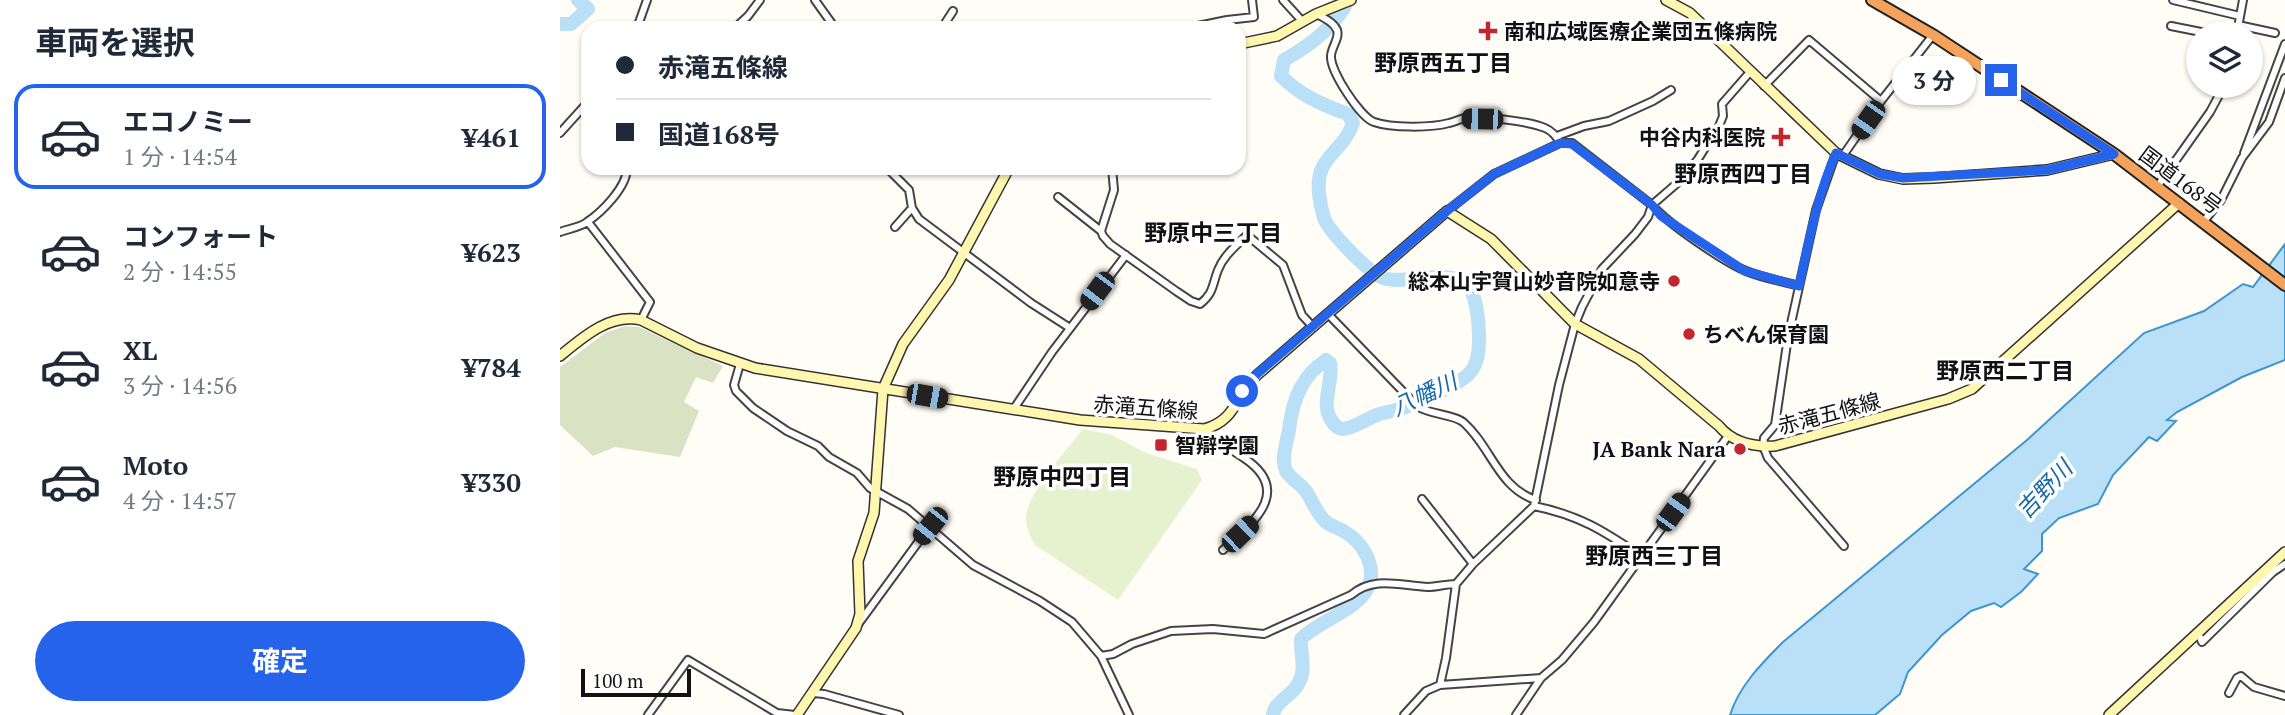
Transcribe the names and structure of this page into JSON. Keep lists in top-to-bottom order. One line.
{"streets":{"highway":["国道168号"],"main road":["赤滝五條線"]},"crossings":[["国道168号","赤滝五條線"]],"districts":["野原西五丁目","野原西四丁目","野原中三丁目","野原西二丁目","野原中四丁目","野原西三丁目"],"water":["八幡川","吉野川"],"places":{"health":["南和広域医療企業団五條病院","中谷内科医院"],"other":["総本山宇賀山妙音院如意寺","ちべん保育園","JA Bank Nara"],"transit":["智辯学園"]},"scale_bar":"100 m","page":{"heading":"車両を選択","banner":["赤滝五條線","国道168号"],"bubble":"3 分","list":[{"name":"エコノミー","note":"1 分 · 14:54","value":"¥461"},{"name":"コンフォート","note":"2 分 · 14:55","value":"¥623"},{"name":"XL","note":"3 分 · 14:56","value":"¥784"},{"name":"Moto","note":"4 分 · 14:57","value":"¥330"}],"buttons":"確定","scale":"100 m"}}
